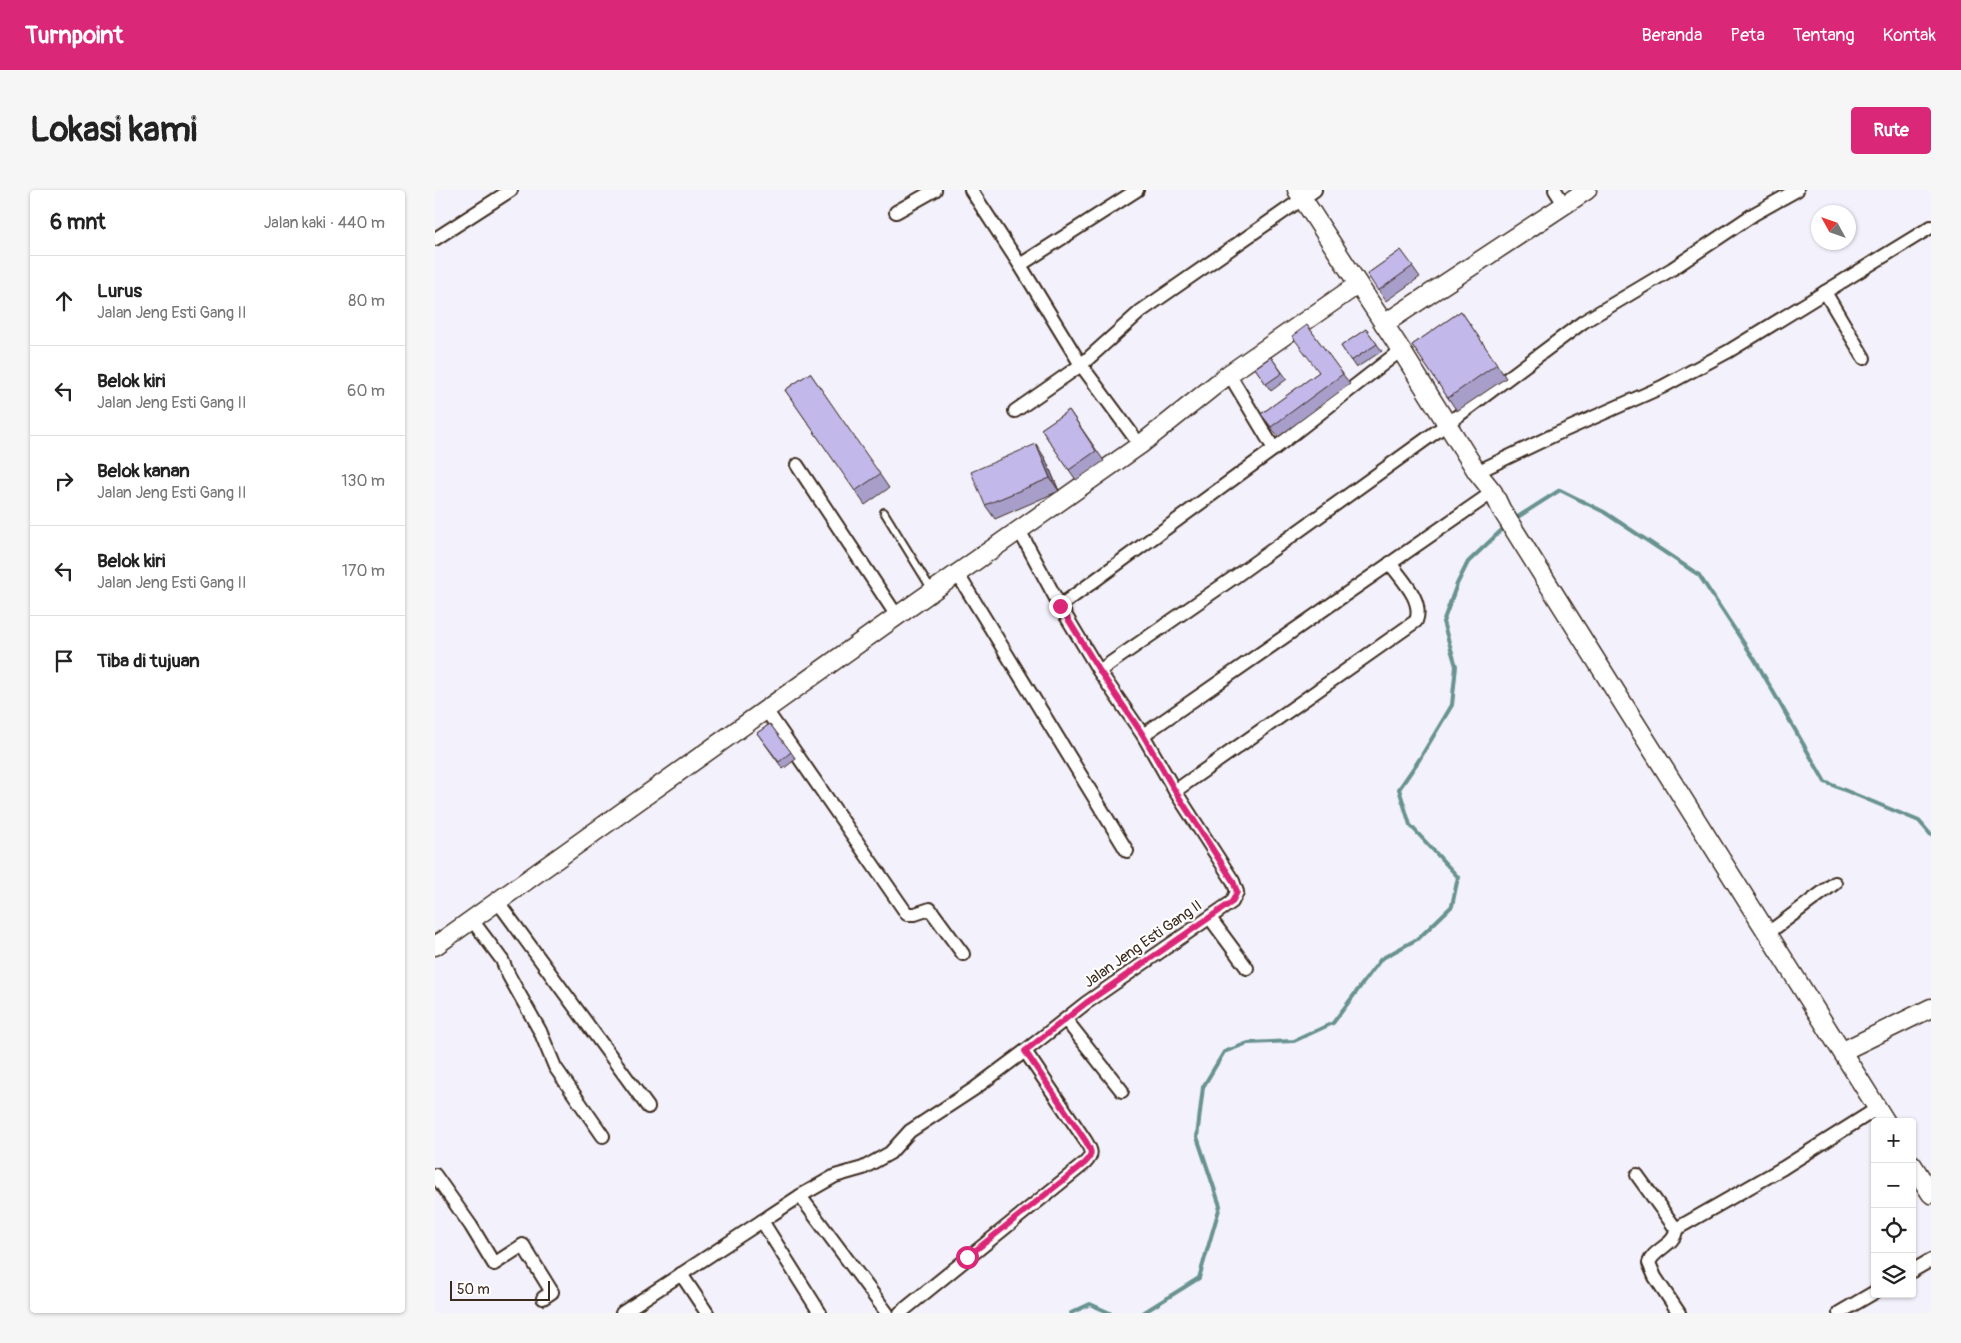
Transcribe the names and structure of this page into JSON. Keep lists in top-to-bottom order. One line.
{"streets":{"street":["Jalan Jeng Esti Gang II"]},"scale_bar":"50 m","north":"top left","page":{"header":"Turnpoint","nav":["Beranda","Peta","Tentang","Kontak"],"buttons":"Rute","title":"Lokasi kami","heading":["6 mnt","Jalan kaki · 440 m"],"list":[["Lurus","Jalan Jeng Esti Gang II","80 m"],["Belok kiri","Jalan Jeng Esti Gang II","60 m"],["Belok kanan","Jalan Jeng Esti Gang II","130 m"],["Belok kiri","Jalan Jeng Esti Gang II","170 m"],"Tiba di tujuan"],"map_buttons":["+","−"],"scale":"50 m"}}
